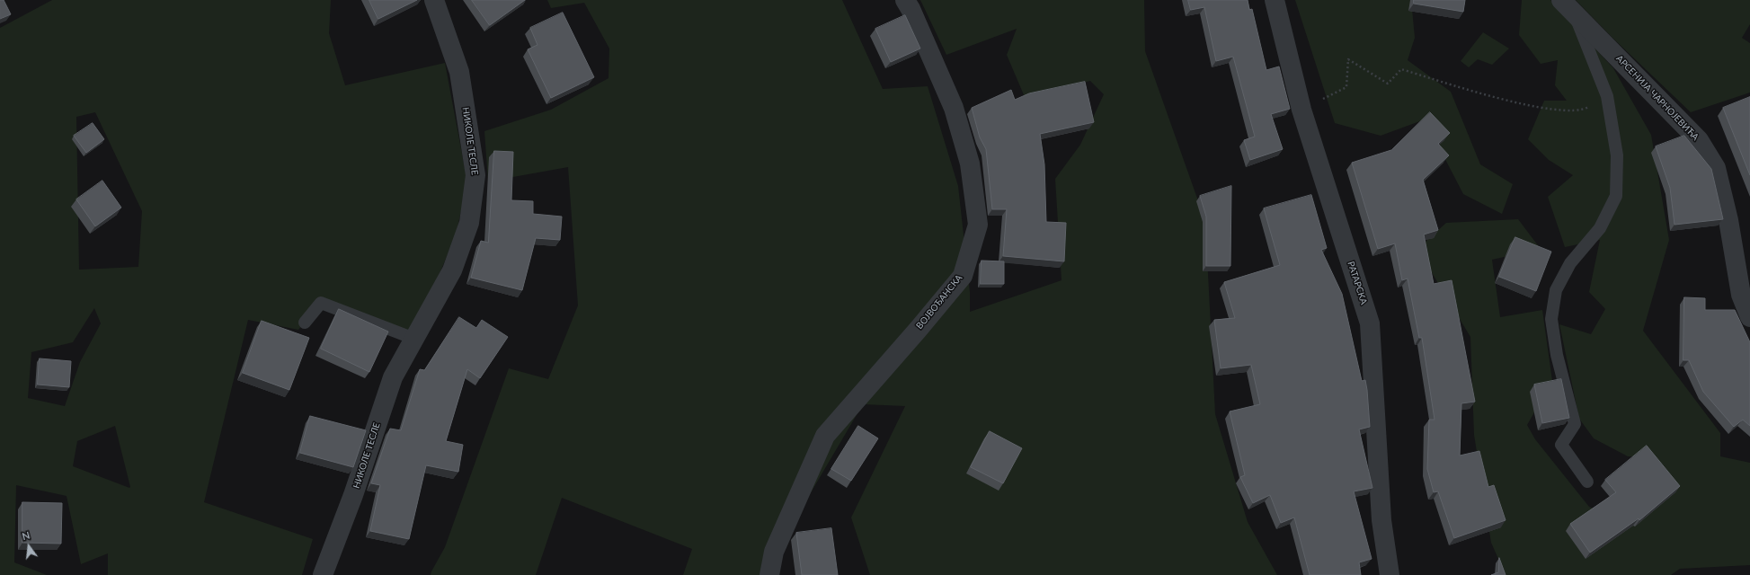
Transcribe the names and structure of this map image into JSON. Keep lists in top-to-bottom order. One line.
{"streets":{"street":["АРСЕНИЈА ЧАРНОЈЕВИЋА","НИКОЛЕ ТЕСЛЕ","РАТАРСКА","ВОЈВОЂАНСКА"]},"north":"top"}
